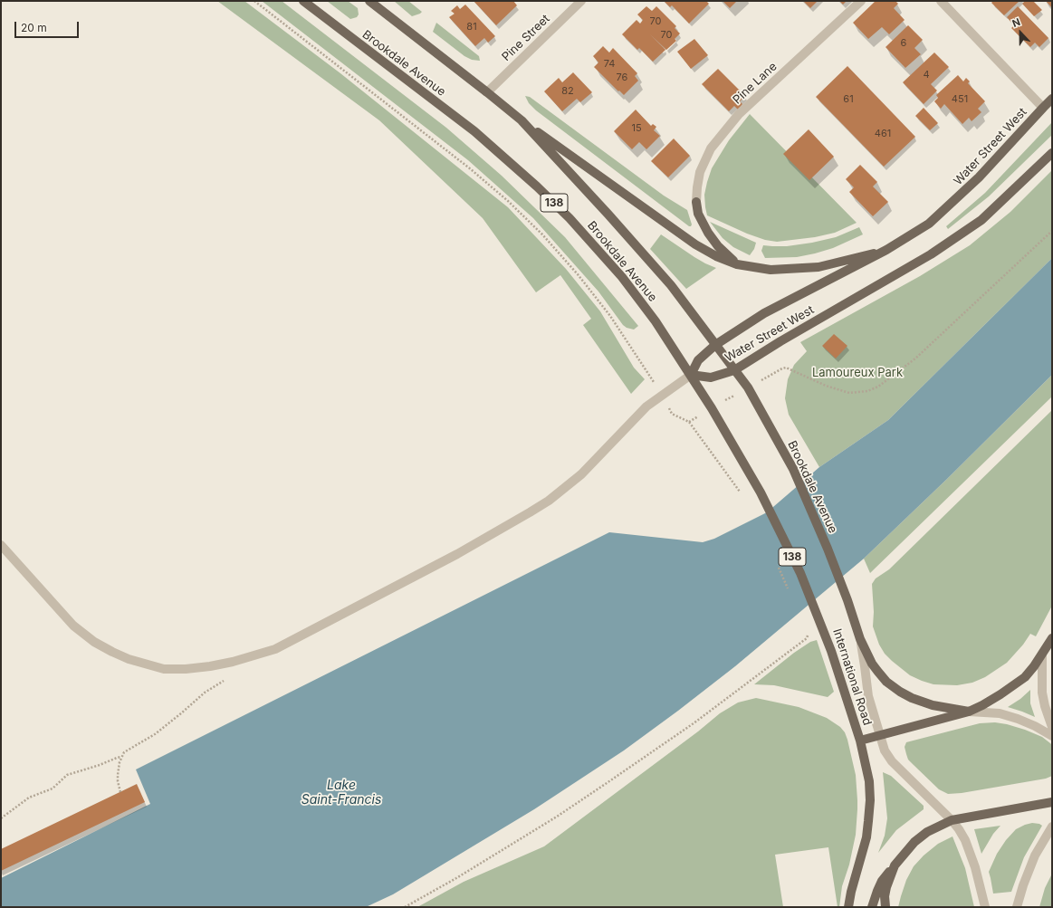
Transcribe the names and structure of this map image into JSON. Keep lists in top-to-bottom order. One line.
{"streets":{"main road":["Brookdale Avenue","Water Street West","138","International Road"],"street":["Pine Street","Pine Lane"]},"crossings":[["Pine Street","Brookdale Avenue"],["Brookdale Avenue","Water Street West"],["Brookdale Avenue","International Road"]],"water":["Lake Saint-Francis"],"parks":["Lamoureux Park"],"house_numbers":["70","81","70","6","74","4","76","82","61","451","15","461"],"scale_bar":"20 m","north":"top"}
